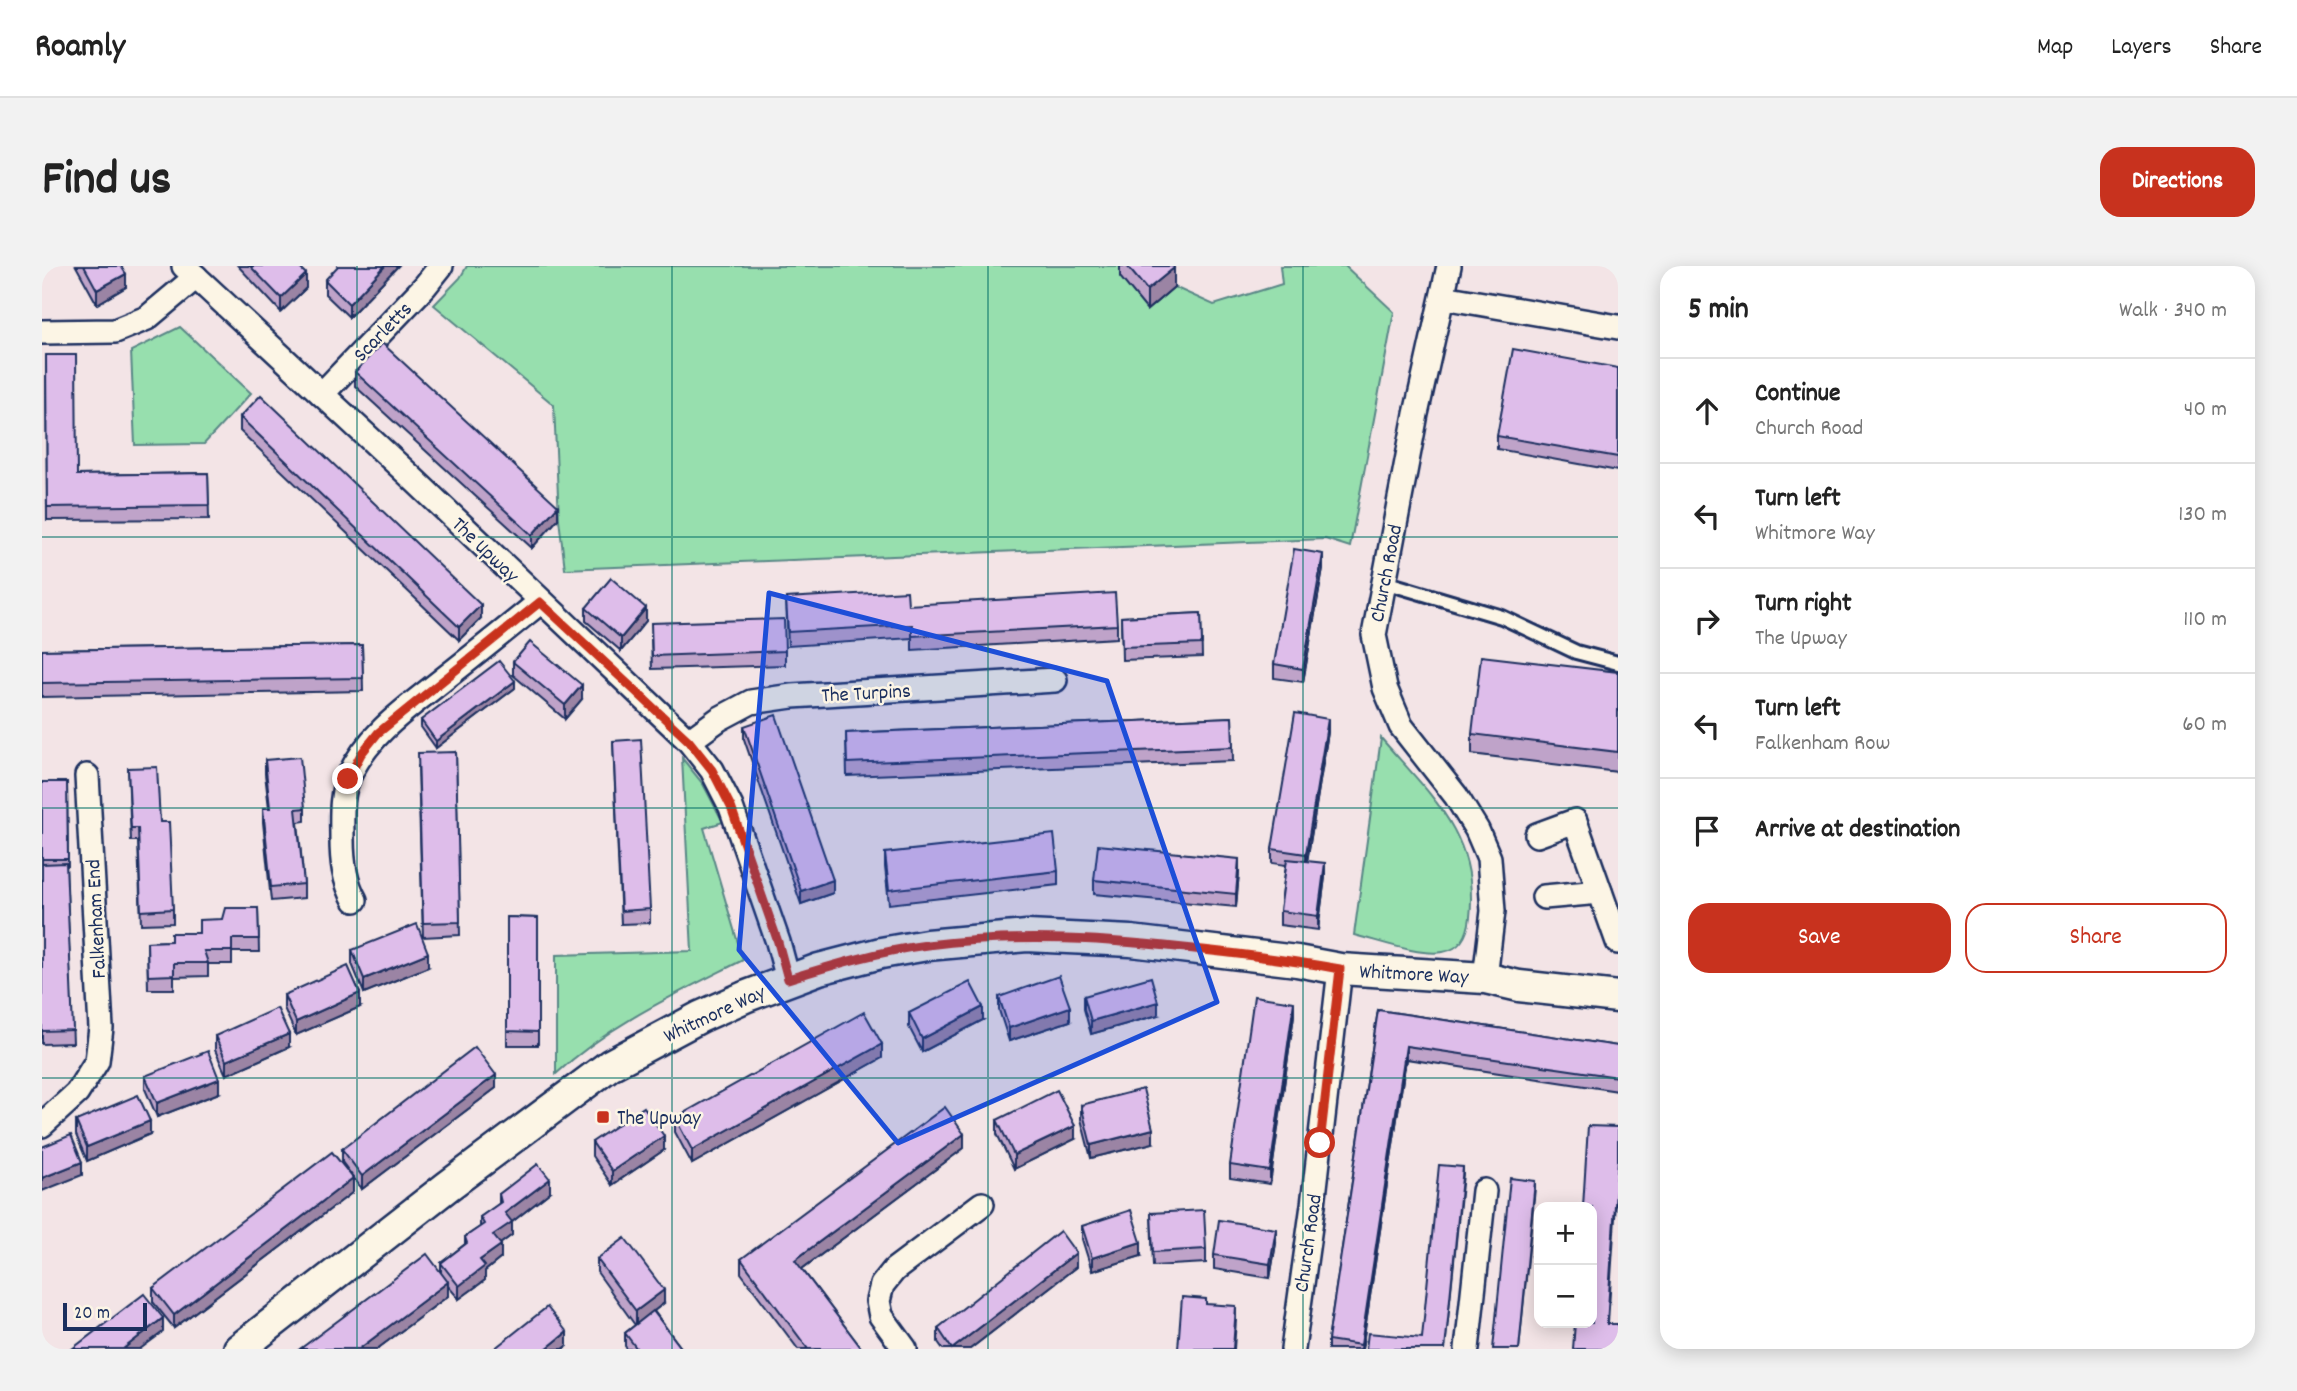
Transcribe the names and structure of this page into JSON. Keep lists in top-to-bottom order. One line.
{"streets":{"street":["Scarletts","The Upway","Church Road","The Turpins","Falkenham End","Whitmore Way"]},"crossings":[["Scarletts","The Upway"],["The Upway","The Turpins"],["The Upway","Whitmore Way"],["Church Road","Whitmore Way"]],"places":{"transit":["The Upway"]},"scale_bar":"20 m","page":{"header":"Roamly","nav":["Map","Layers","Share"],"title":"Find us","buttons":["Directions",["Save","Share"]],"heading":["5 min","Walk · 340 m"],"list":[["Continue","Church Road","40 m"],["Turn left","Whitmore Way","130 m"],["Turn right","The Upway","110 m"],["Turn left","Falkenham Row","60 m"],"Arrive at destination"],"map_buttons":["+","−"],"scale":"20 m"}}
